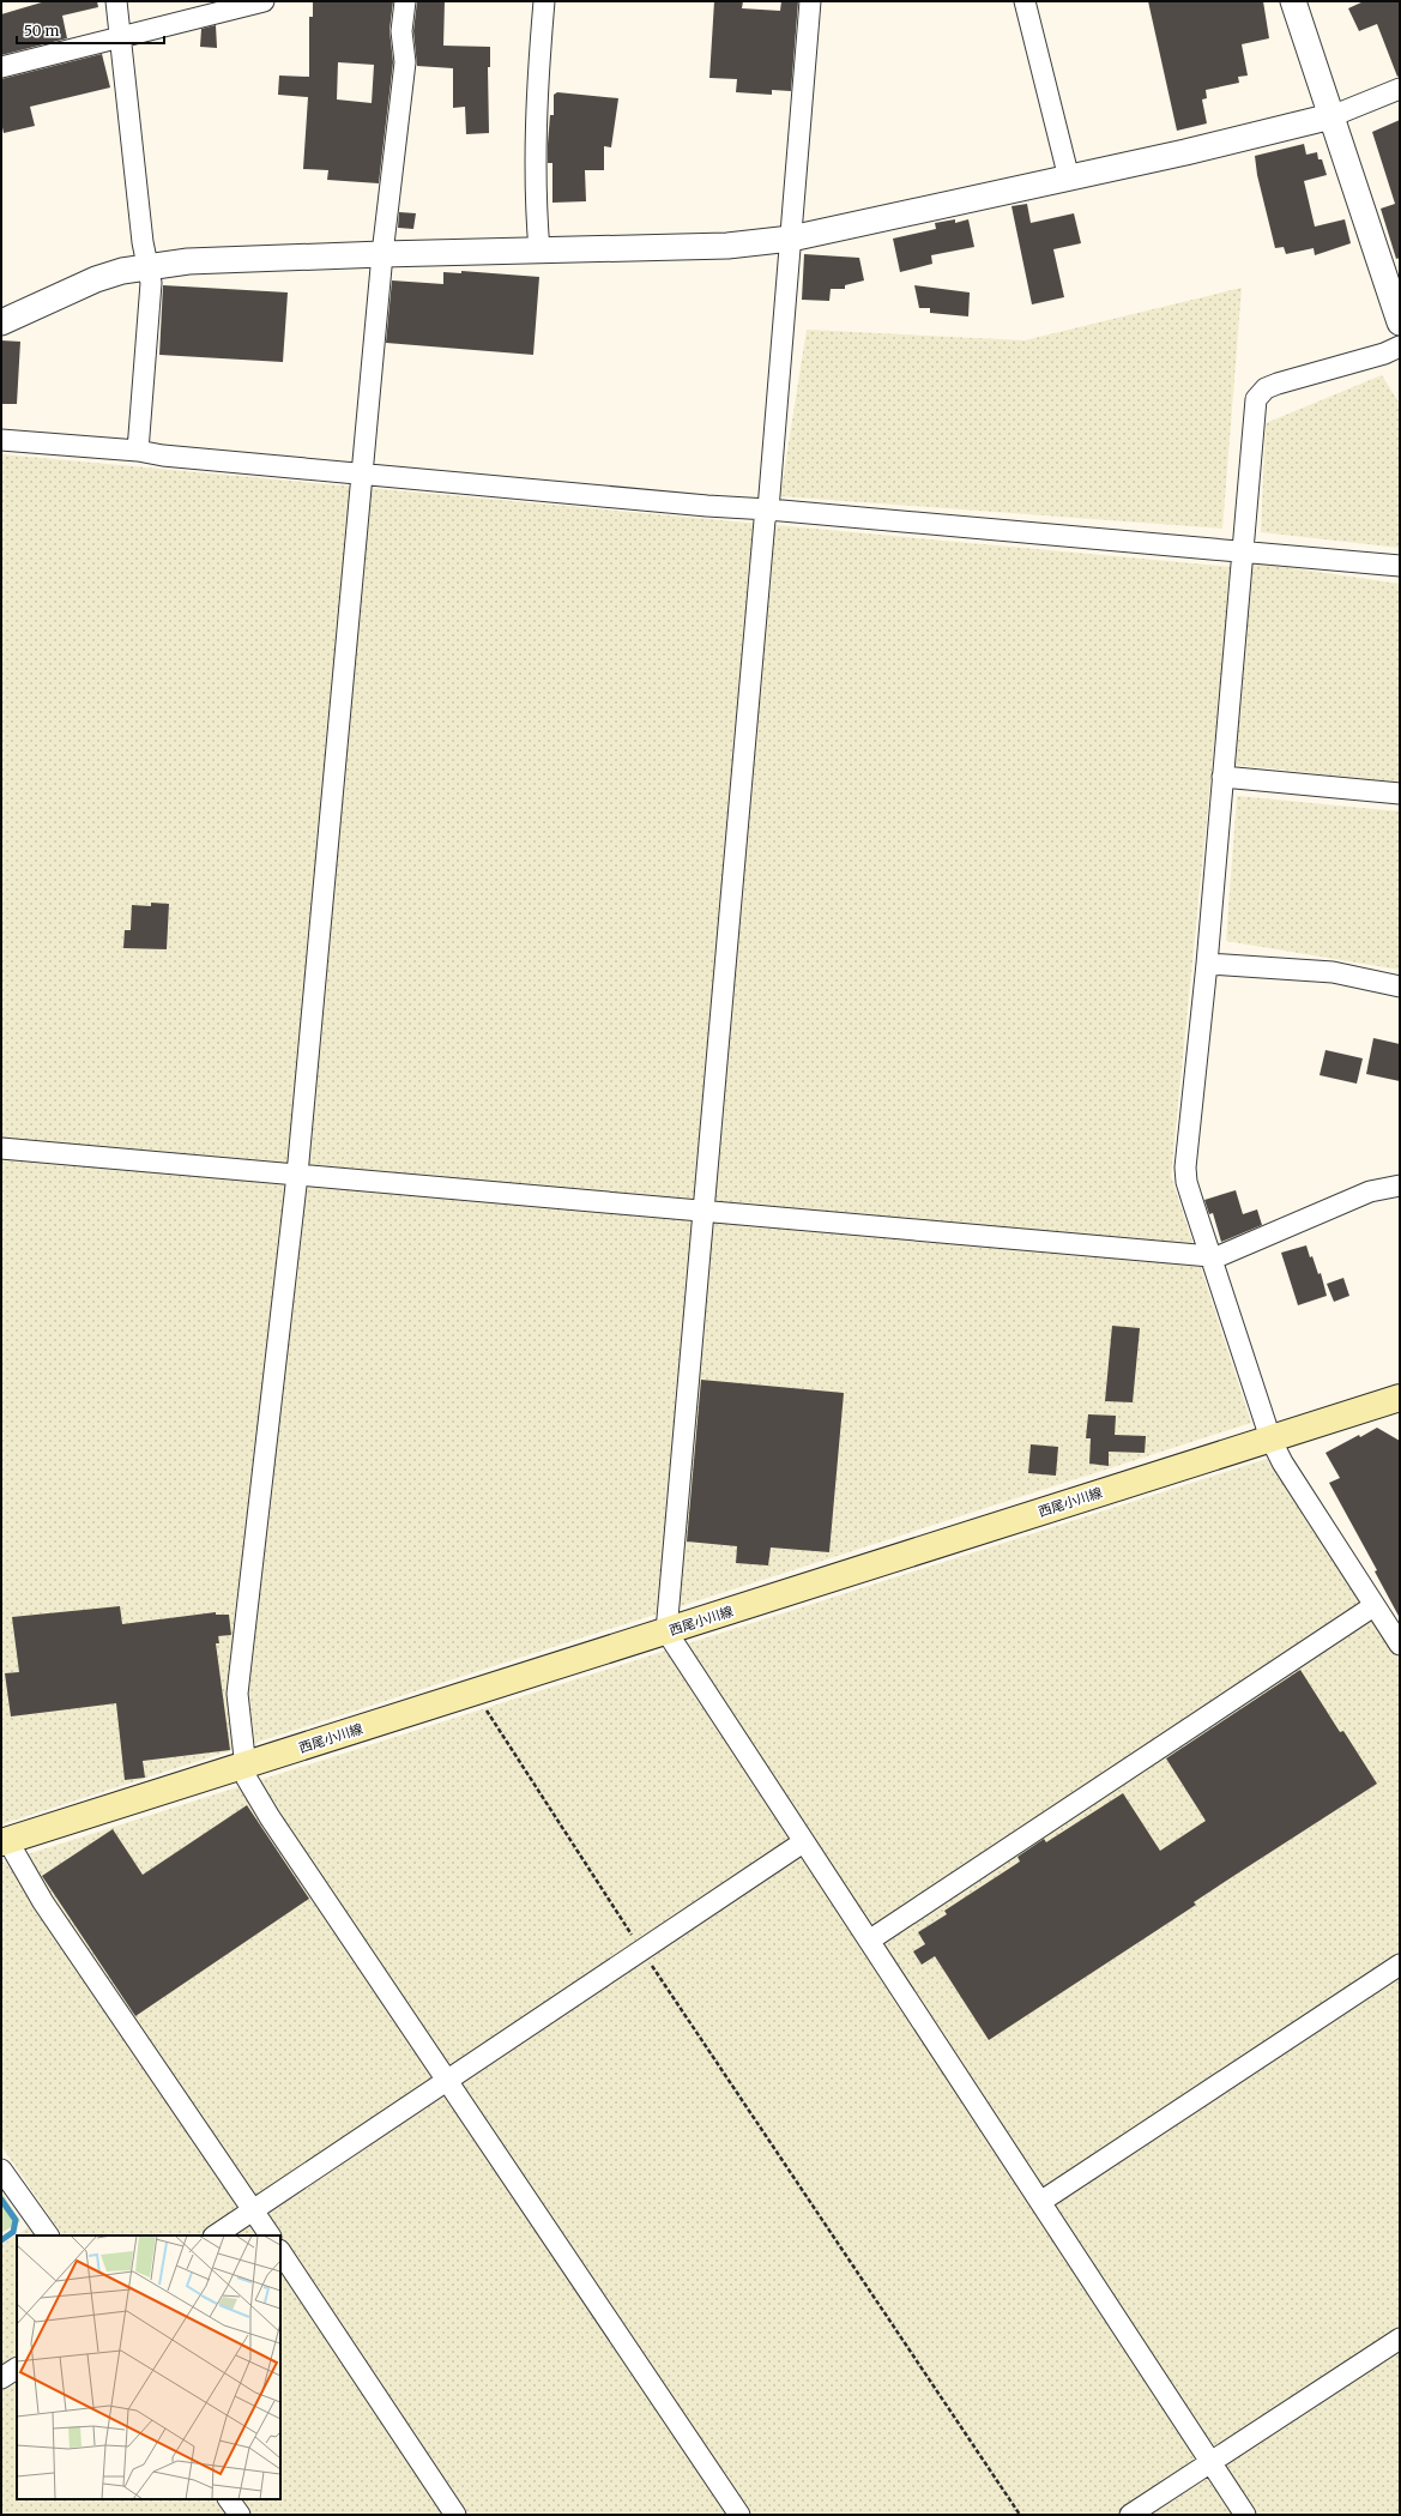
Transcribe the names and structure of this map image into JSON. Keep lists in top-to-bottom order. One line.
{"streets":{"main road":["西尾小川線"]},"scale_bar":"50 m"}
